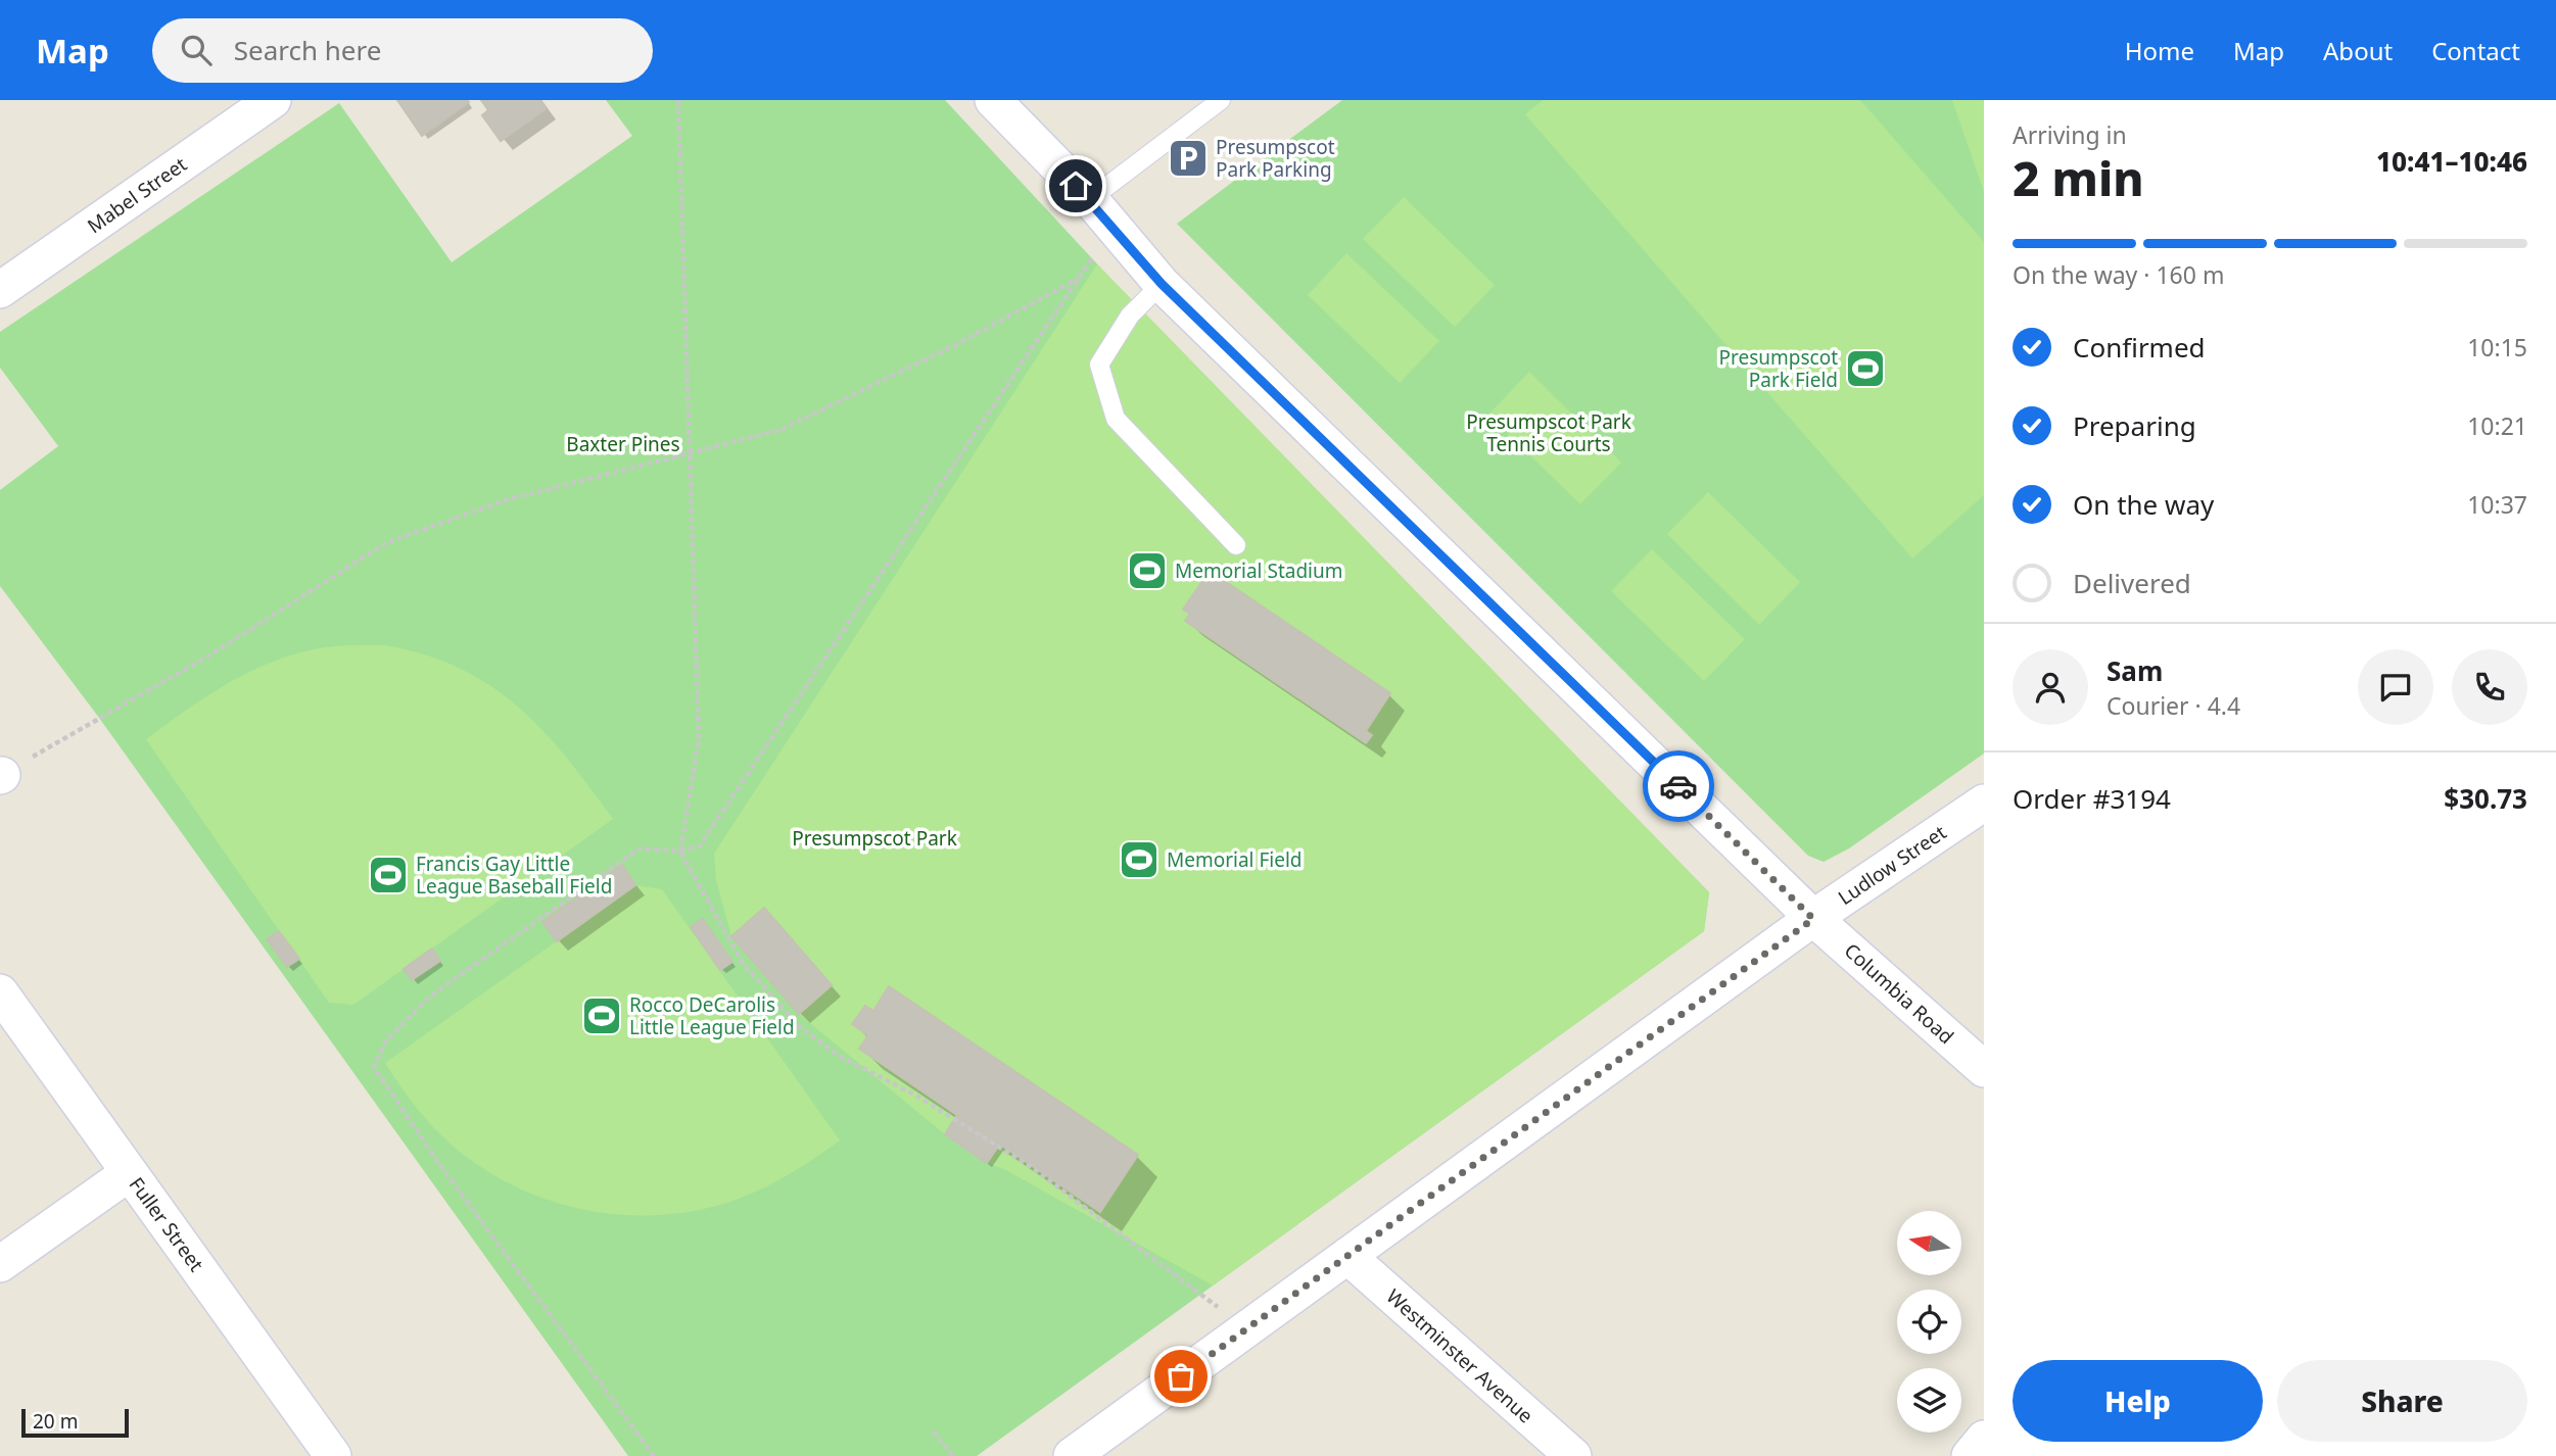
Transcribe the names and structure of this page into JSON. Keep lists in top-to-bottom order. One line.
{"streets":{"street":["Mabel Street","Ludlow Street","Columbia Road","Fuller Street","Westminster Avenue"]},"crossings":[["Ludlow Street","Columbia Road"],["Ludlow Street","Westminster Avenue"]],"parks":["Presumpscot Park Tennis Courts","Baxter Pines","Presumpscot Park"],"places":{"parking":["Presumpscot Park Parking"],"sports":["Presumpscot Park Field","Memorial Stadium","Memorial Field","Francis Gay Little League Baseball Field","Rocco DeCarolis Little League Field"]},"scale_bar":"20 m","north":"left","page":{"header":"Map","search":"Search here","nav":["Home","Map","About","Contact"],"heading":["2 min","Arriving in","10:41–10:46"],"panel":["Sam","Courier · 4.4","Order #3194","$30.73"],"bar":"On the way · 160 m","list":[["Confirmed","10:15"],["Preparing","10:21"],["On the way","10:37"],"Delivered"],"buttons":["Help","Share"],"scale":"20 m"}}
